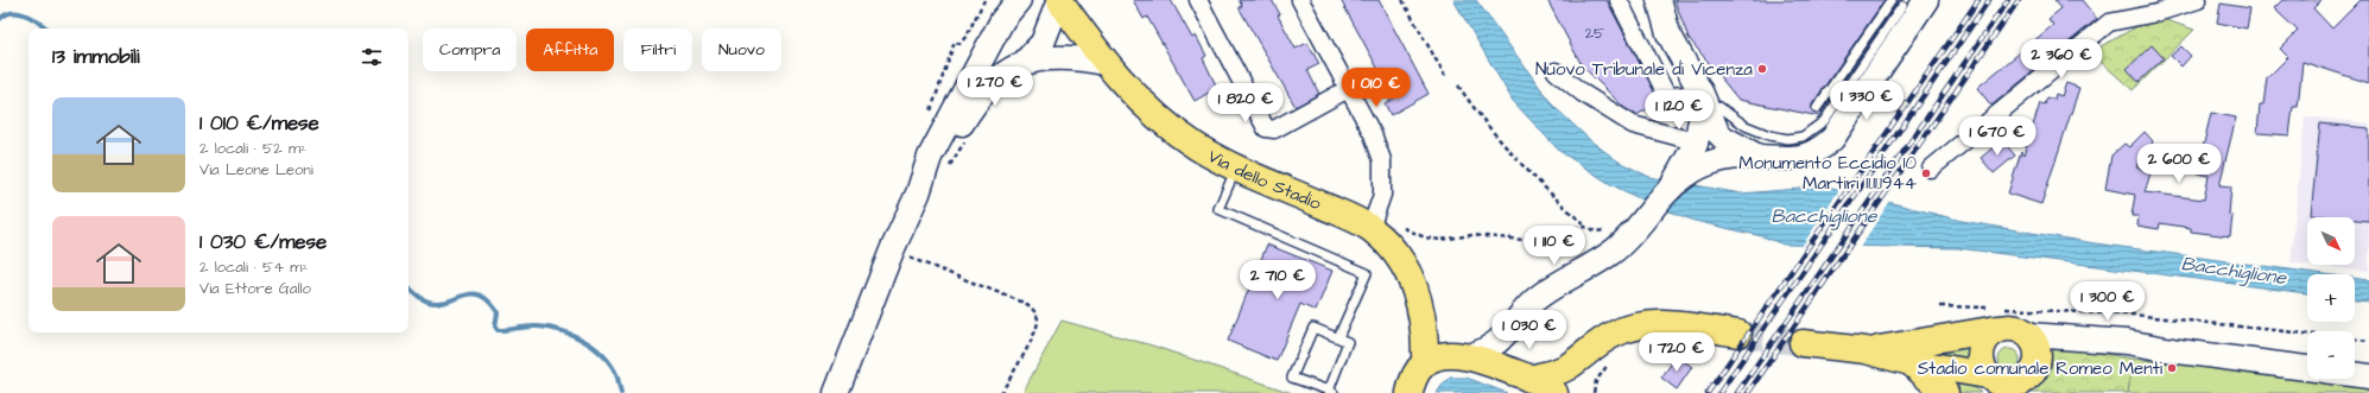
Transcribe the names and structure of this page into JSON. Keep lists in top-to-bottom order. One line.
{"streets":{"main road":["Via dello Stadio"]},"water":["Bacchiglione"],"places":["Nuovo Tribunale di Vicenza","Monumento Eccidio 10 Martiri 11.11.1944","Stadio comunale Romeo Menti"],"house_numbers":["25"],"north":"bottom right","page":{"chip":["Compra","Affitta","Filtri","Nuovo"],"heading":"13 immobili","price":["2 360 €","1 270 €","1 010 €","1 330 €","1 820 €","1 120 €","1 670 €","2 600 €","1 110 €","2 710 €","1 300 €","1 030 €","1 720 €"],"list":[{"name":"1 010 €/mese","note":"2 locali · 52 m² · Via Leone Leoni"},{"name":"1 030 €/mese","note":"2 locali · 54 m² · Via Ettore Gallo"}],"map_buttons":["+","−"]}}
